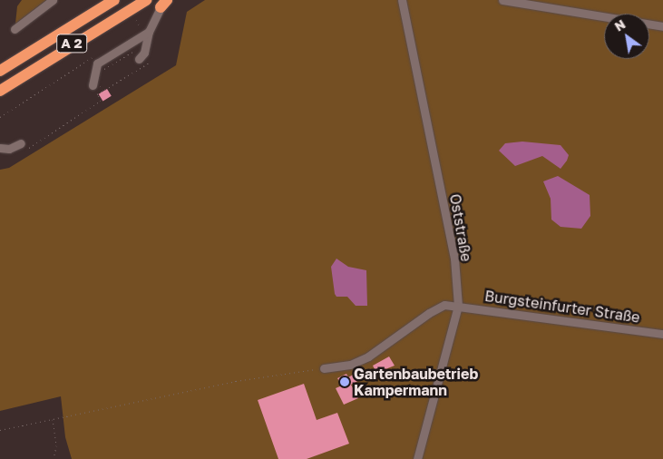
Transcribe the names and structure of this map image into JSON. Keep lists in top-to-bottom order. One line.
{"streets":{"highway":["A 2"],"street":["Oststraße","Burgsteinfurter Straße"]},"crossings":[["Oststraße","Burgsteinfurter Straße"]],"places":["Gartenbaubetrieb Kampermann"],"north":"top left"}
